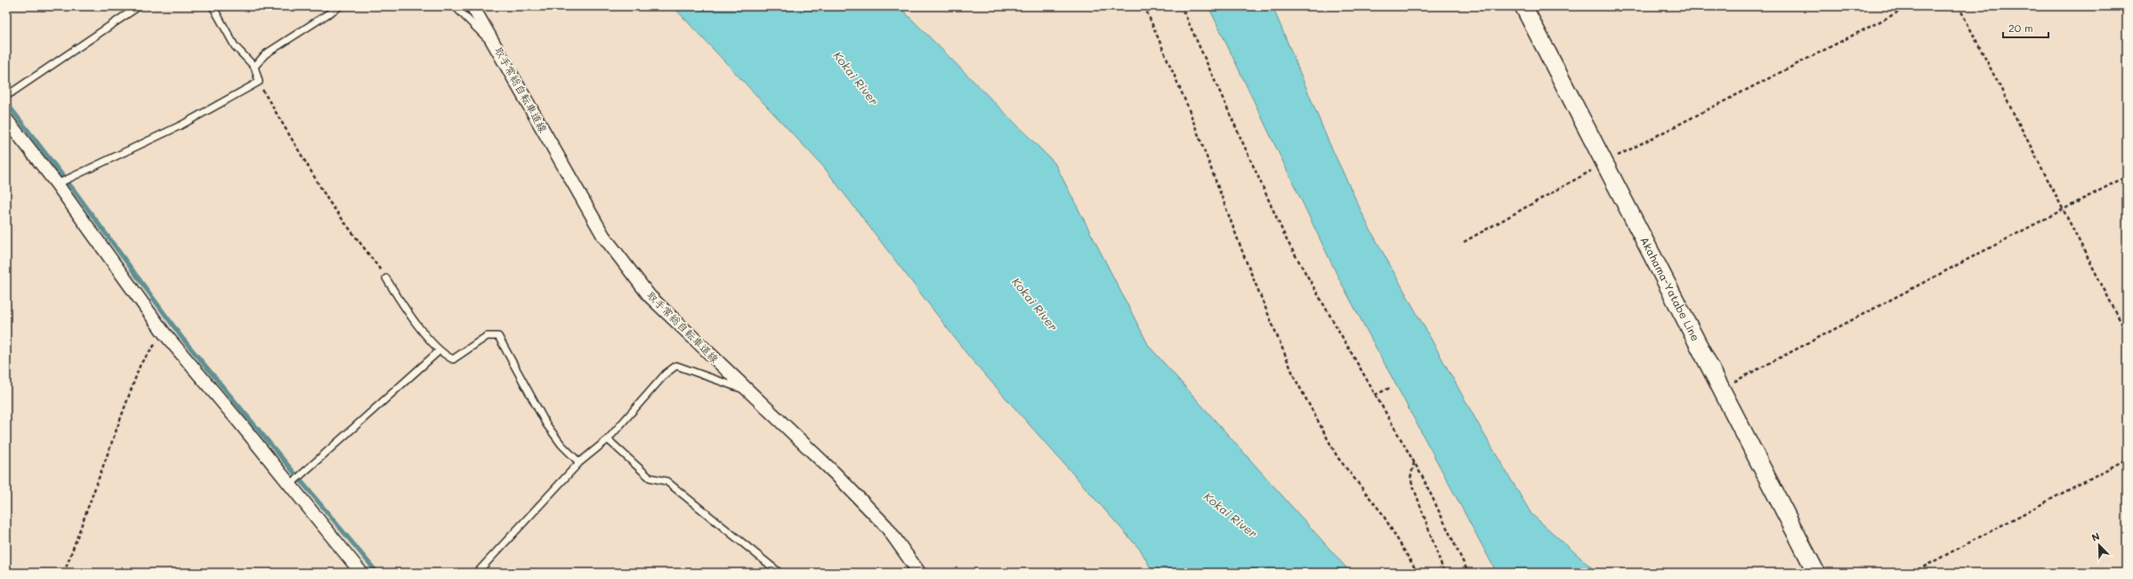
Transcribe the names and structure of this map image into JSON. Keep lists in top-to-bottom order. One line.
{"streets":{"main road":["Akahama-Yatabe Line"],"street":["取手常総自転車道線"]},"water":["Kokai River"],"scale_bar":"20 m","north":"top left"}
